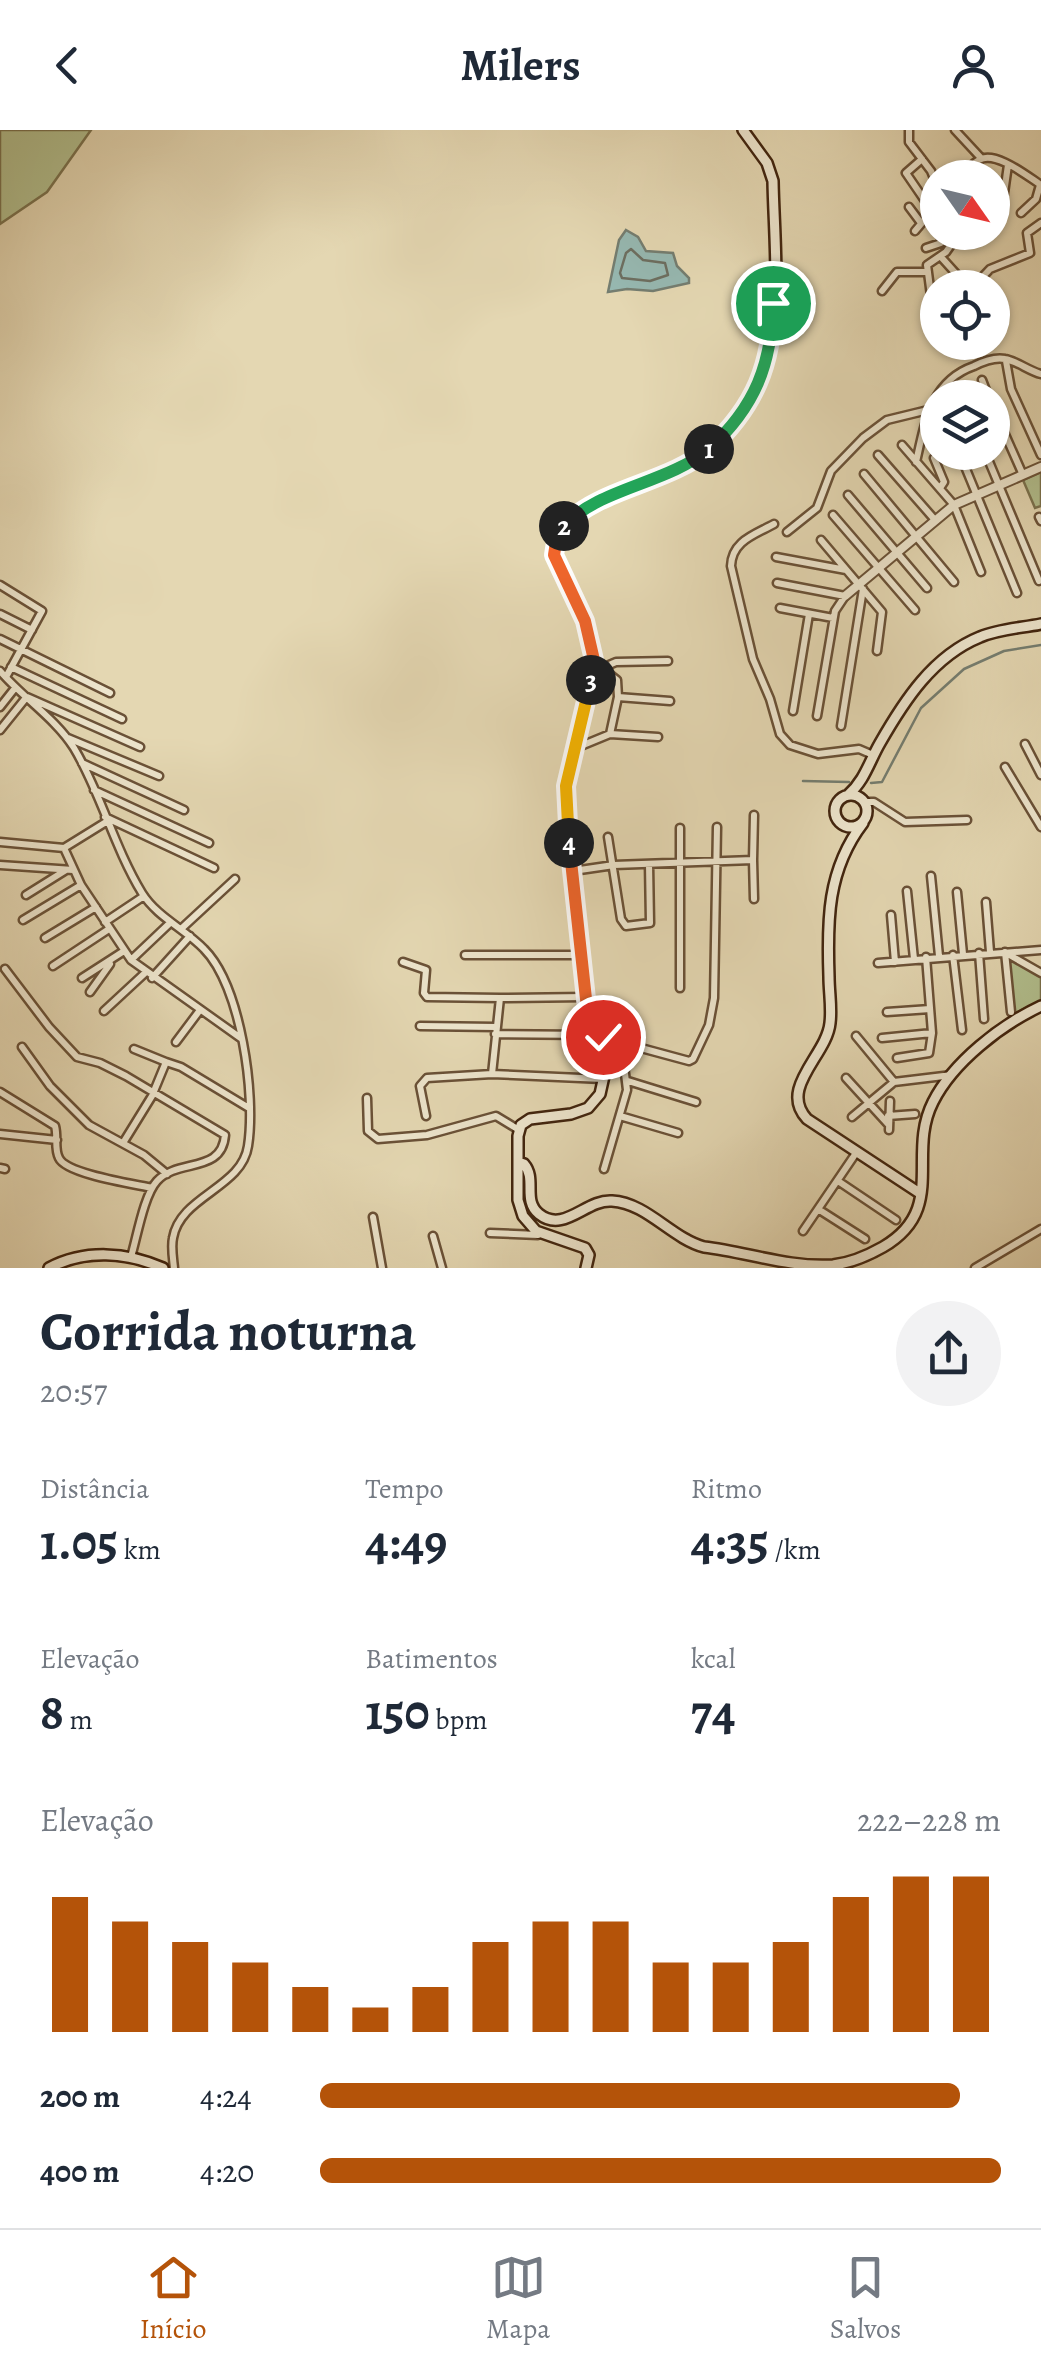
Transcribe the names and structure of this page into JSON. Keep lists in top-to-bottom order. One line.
{"north":"bottom right","page":{"header":"Milers","pins":["1","2","3","4"],"heading":["Corrida noturna","20:57"],"stats":[["Distância","1.05 km"],["Tempo","4:49"],["Ritmo","4:35 /km"],["Elevação","8 m"],["Batimentos","150 bpm"],["kcal","74"]],"chart":["Elevação","222–228 m"],"list":[{"name":"200 m","note":"4:24"},{"name":"400 m","note":"4:20"}],"tabs":["Início","Mapa","Salvos"]}}
